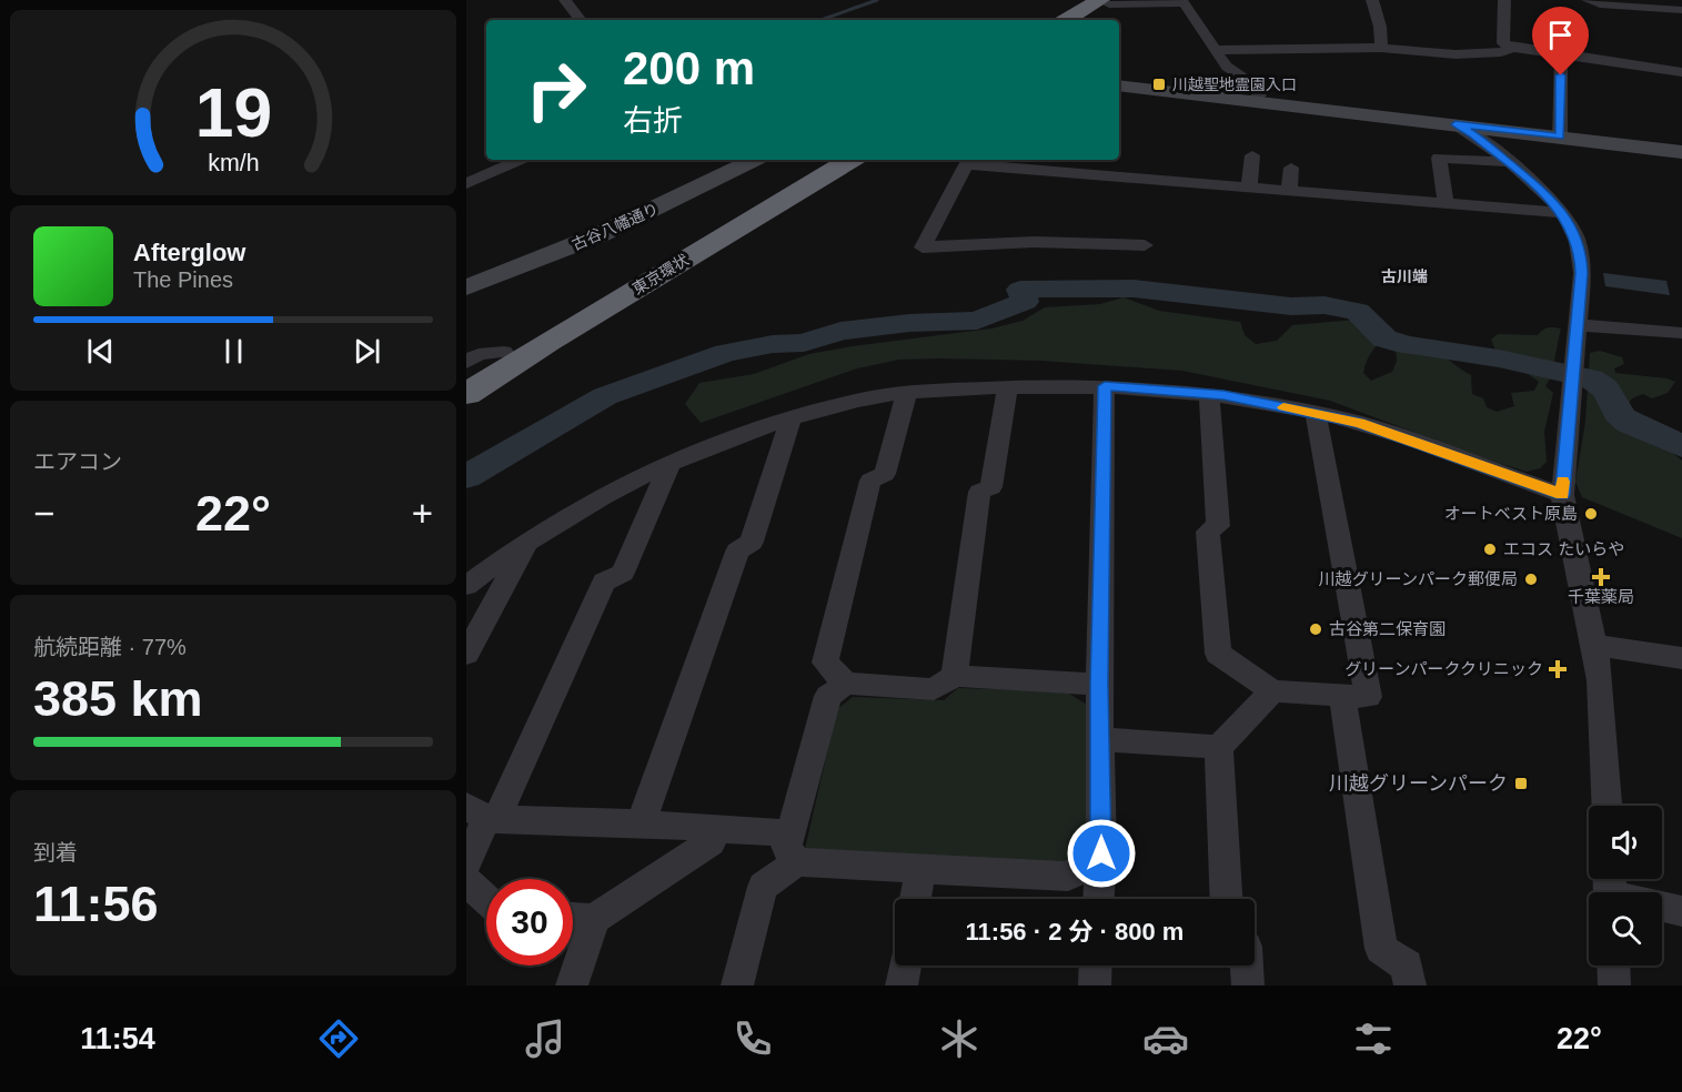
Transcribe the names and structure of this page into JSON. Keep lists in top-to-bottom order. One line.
{"streets":{"highway":["東京環状"],"street":["古谷八幡通り"]},"districts":["古川端"],"places":{"transit":["川越聖地霊園入口","川越グリーンパーク"],"other":["オートベスト原島","エコス たいらや","川越グリーンパーク郵便局","古谷第二保育園"],"health":["千葉薬局","グリーンパーククリニック"]},"page":{"turn":["200 m","右折"],"song":["Afterglow","The Pines"],"tile":["エアコン",["航続距離 · 77%","385 km"],["到着","11:56"]],"heat":["−","22°","+"],"limit":"30","trip":"11:56 · 2 分 · 800 m","tabs":["11:54","22°"],"gauge":["19","km/h"]}}
